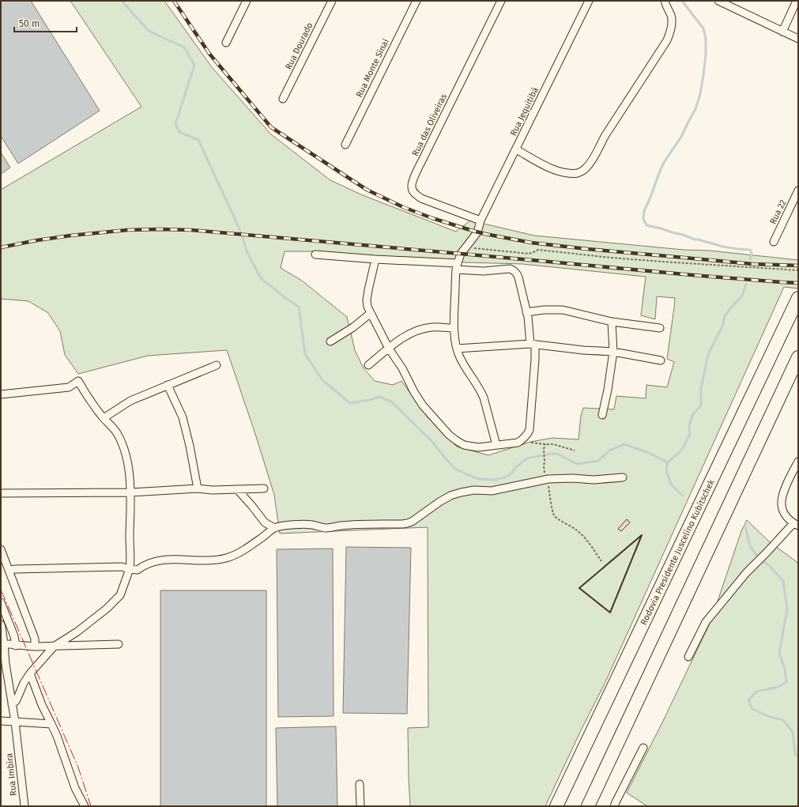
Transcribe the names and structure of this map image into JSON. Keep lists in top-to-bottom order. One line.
{"streets":{"highway":["Rodovia Presidente Juscelino Kubitschek"],"street":["Rua Dourado","Rua Monte Sinai","Rua Jequitibá","Rua das Oliveiras","Rua 22","Rua Imbira"]},"crossings":[["Rua Jequitibá","Rua das Oliveiras"]],"scale_bar":"50 m"}
